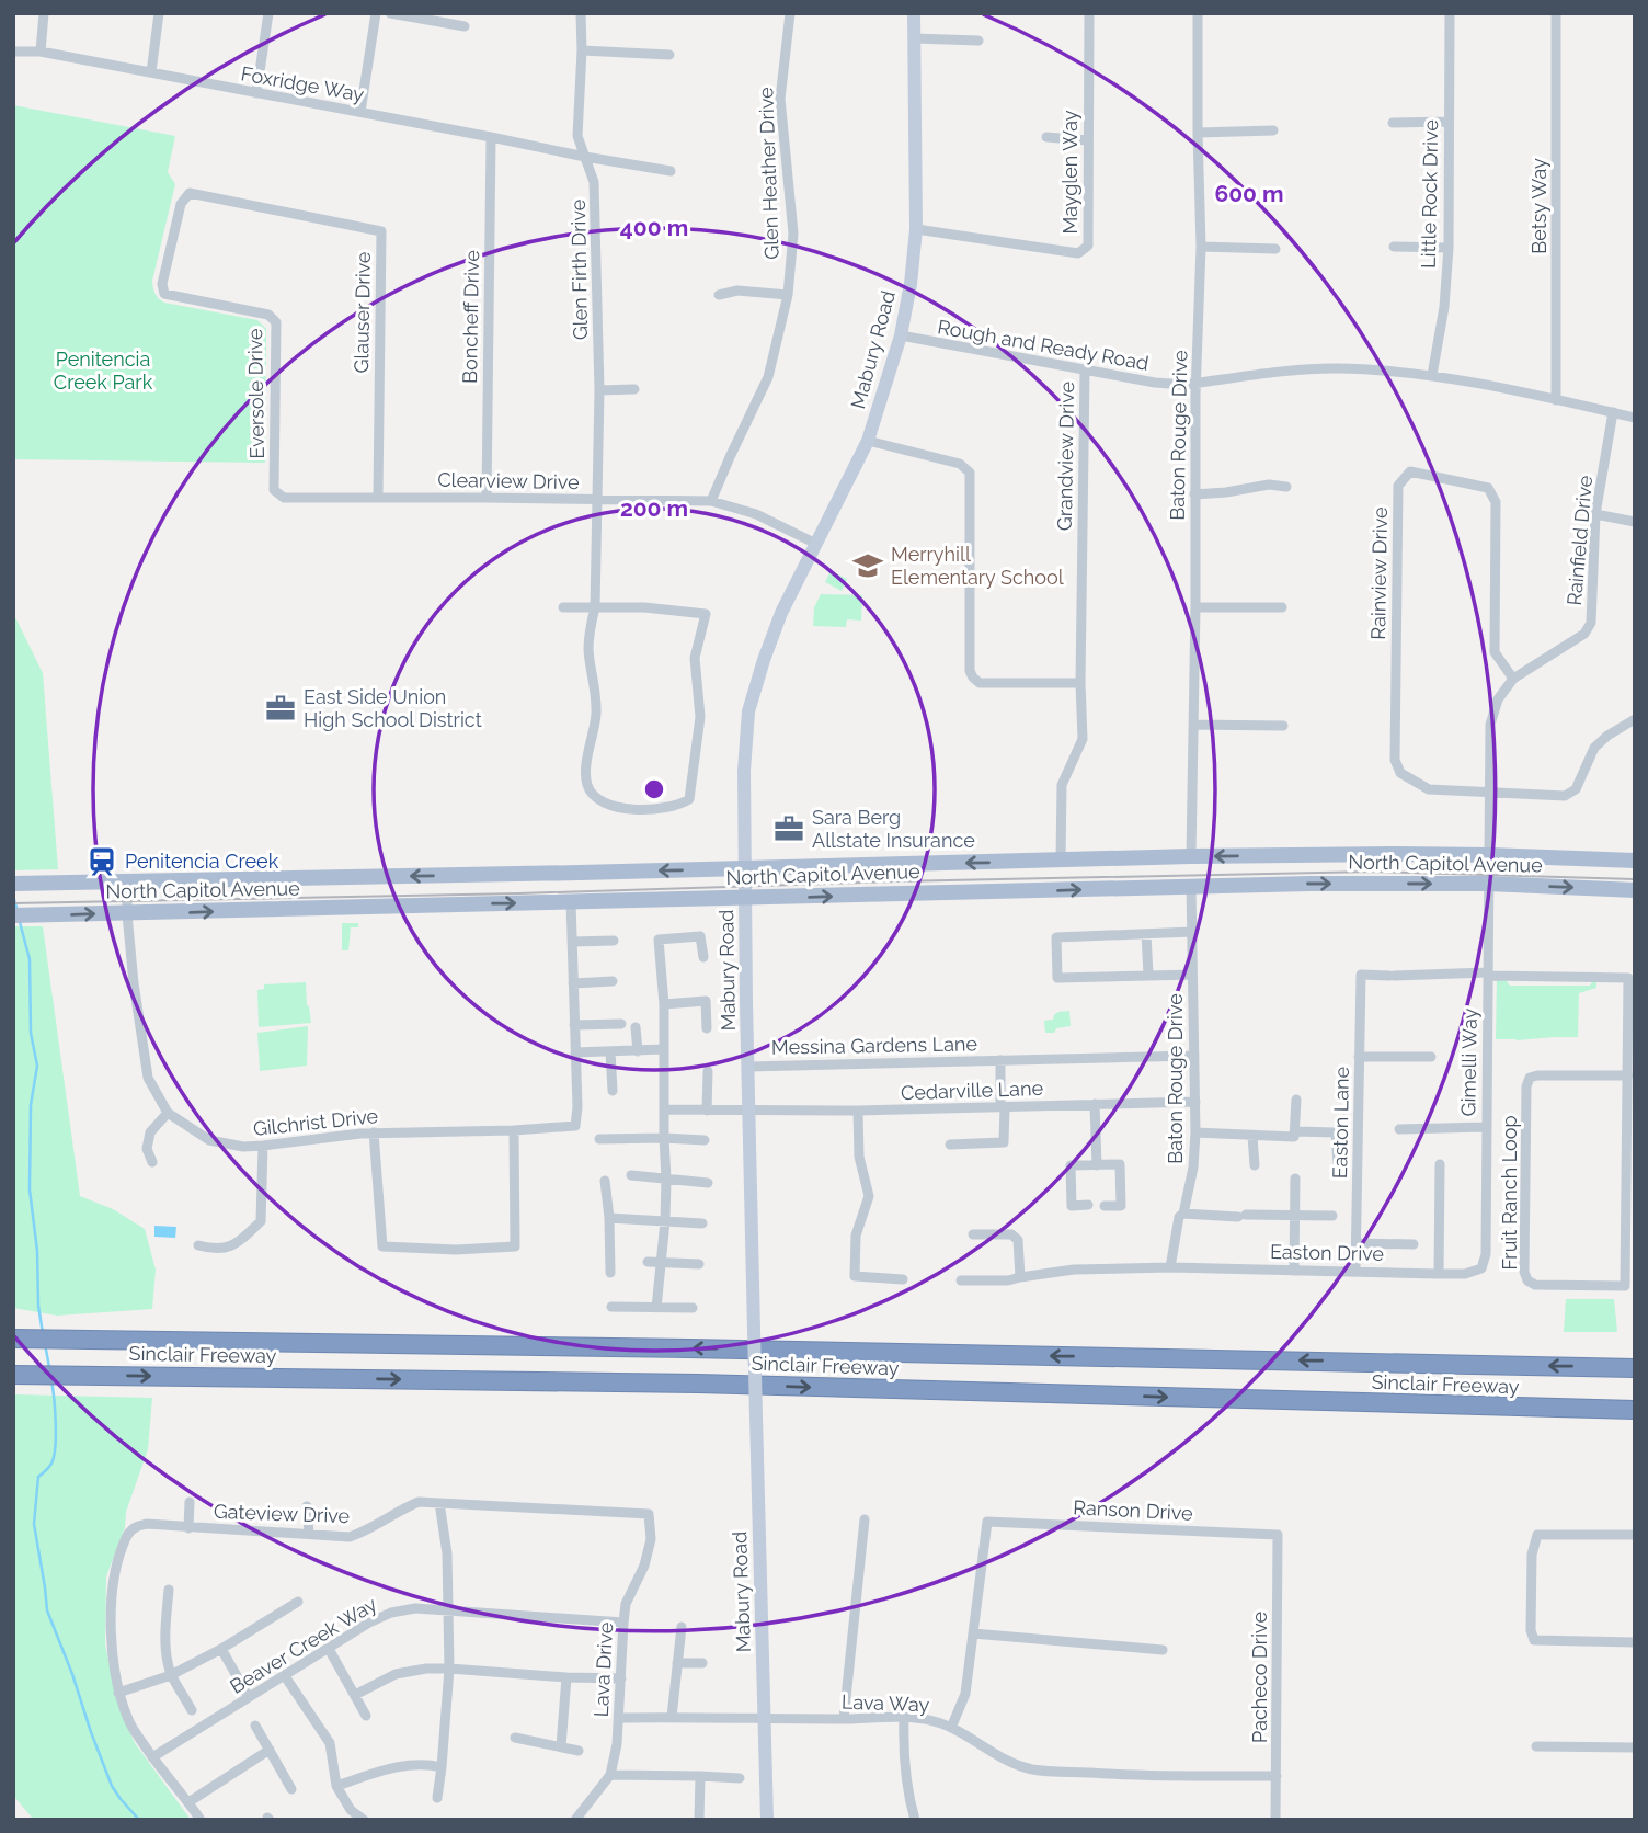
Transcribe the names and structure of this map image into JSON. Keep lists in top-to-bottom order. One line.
{"streets":{"highway":["Sinclair Freeway"],"main road":["Mabury Road","North Capitol Avenue"],"street":["Foxridge Way","Mayglen Way","Glen Heather Drive","Little Rock Drive","Betsy Way","Glen Firth Drive","Glauser Drive","Boncheff Drive","Rough and Ready Road","Eversole Drive","Baton Rouge Drive","Grandview Drive","Clearview Drive","Rainfield Drive","Rainview Drive","Messina Gardens Lane","Gimelli Way","Cedarville Lane","Gilchrist Drive","Easton Lane","Fruit Ranch Loop","Easton Drive","Ranson Drive","Gateview Drive","Beaver Creek Way","Lava Drive","Pacheco Drive","Lava Way"]},"crossings":[["Foxridge Way","Glen Firth Drive"],["Foxridge Way","Boncheff Drive"],["Mayglen Way","Mabury Road"],["Glen Heather Drive","Clearview Drive"],["Little Rock Drive","Rough and Ready Road"],["Betsy Way","Rough and Ready Road"],["Glen Firth Drive","Clearview Drive"],["Glauser Drive","Eversole Drive"],["Glauser Drive","Clearview Drive"],["Boncheff Drive","Clearview Drive"],["Rough and Ready Road","Mabury Road"],["Rough and Ready Road","Baton Rouge Drive"],["Rough and Ready Road","Grandview Drive"],["Rough and Ready Road","Rainfield Drive"],["Mabury Road","Clearview Drive"],["Mabury Road","North Capitol Avenue"],["Mabury Road","Messina Gardens Lane"],["Mabury Road","Cedarville Lane"],["Mabury Road","Lava Way"],["Eversole Drive","Clearview Drive"],["Baton Rouge Drive","North Capitol Avenue"],["Baton Rouge Drive","Messina Gardens Lane"],["Baton Rouge Drive","Cedarville Lane"],["Baton Rouge Drive","Easton Drive"],["Grandview Drive","North Capitol Avenue"],["Rainfield Drive","Rainview Drive"],["Rainfield Drive","North Capitol Avenue"],["Rainfield Drive","Gimelli Way"],["North Capitol Avenue","Gimelli Way"],["North Capitol Avenue","Gilchrist Drive"],["Messina Gardens Lane","Cedarville Lane"],["Gimelli Way","Easton Lane"],["Gimelli Way","Easton Drive"],["Easton Lane","Easton Drive"],["Ranson Drive","Pacheco Drive"],["Gateview Drive","Lava Drive"],["Beaver Creek Way","Lava Drive"],["Lava Drive","Lava Way"],["Pacheco Drive","Lava Way"]],"parks":["Penitencia Creek Park"],"places":{"school or university":["Merryhill Elementary School"],"office":["East Side Union High School District","Sara Berg Allstate Insurance"],"station":["Penitencia Creek"]},"rings":["600 m","400 m","200 m"]}
